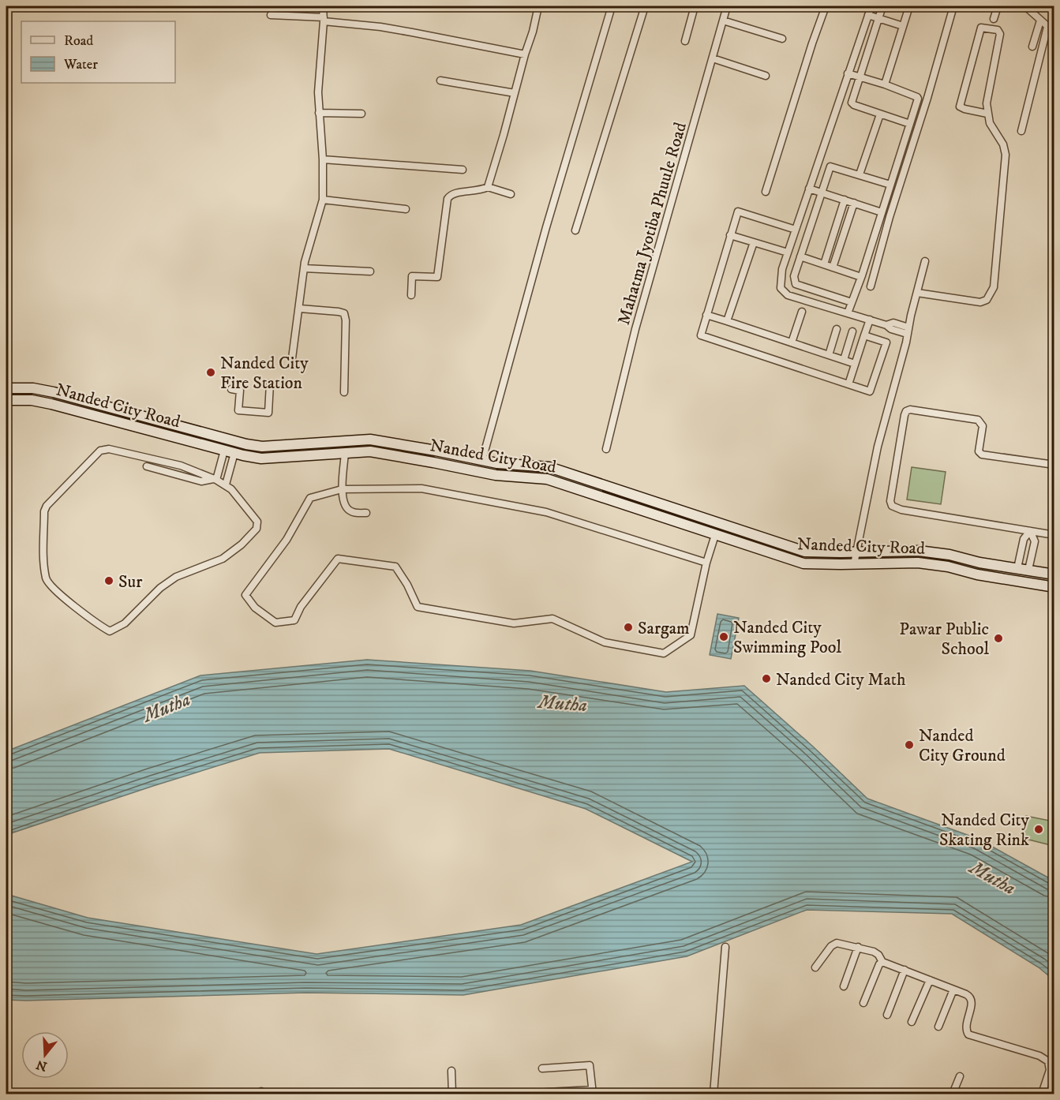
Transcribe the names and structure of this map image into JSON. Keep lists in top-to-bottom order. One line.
{"streets":{"street":["Mahatma Jyotiba Phuule Road","Nanded City Road"]},"water":["Mutha"],"places":["Nanded City Fire Station","Sur","Sargam","Nanded City Swimming Pool","Pawar Public School","Nanded City Math","Nanded City Ground","Nanded City Skating Rink"],"legend":["Road","Water"],"north":"bottom"}
